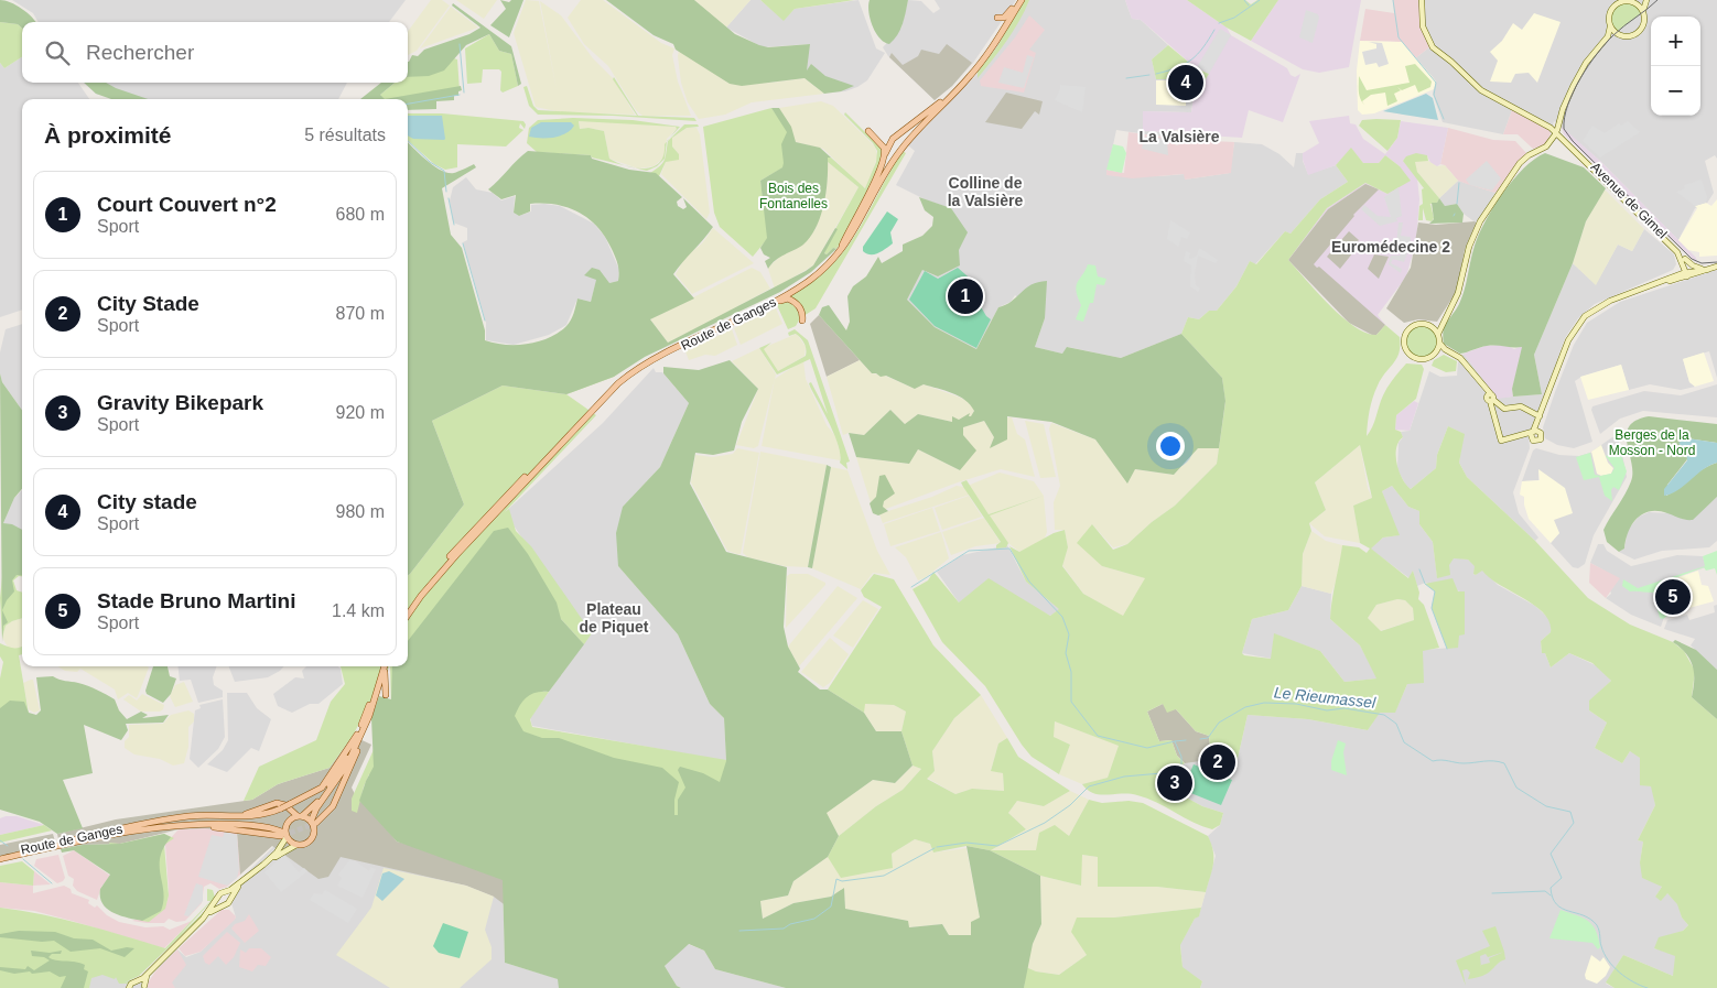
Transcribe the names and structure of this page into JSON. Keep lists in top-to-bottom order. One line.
{"streets":{"main road":["Avenue de Gimel","Route de Ganges"]},"districts":["La Valsière","Colline de la Valsière","Euromédecine 2","Plateau de Piquet"],"water":["Le Rieumassel"],"parks":["Bois des Fontanelles","Berges de la Mosson - Nord"],"page":{"map_buttons":["+","−"],"search":"Rechercher","pins":["4","1","5","2","3"],"heading":["À proximité","5 résultats"],"list":[{"mark":"1","name":"Court Couvert n°2","note":"Sport","value":"680 m"},{"mark":"2","name":"City Stade","note":"Sport","value":"870 m"},{"mark":"3","name":"Gravity Bikepark","note":"Sport","value":"920 m"},{"mark":"4","name":"City stade","note":"Sport","value":"980 m"},{"mark":"5","name":"Stade Bruno Martini","note":"Sport","value":"1.4 km"}]}}
